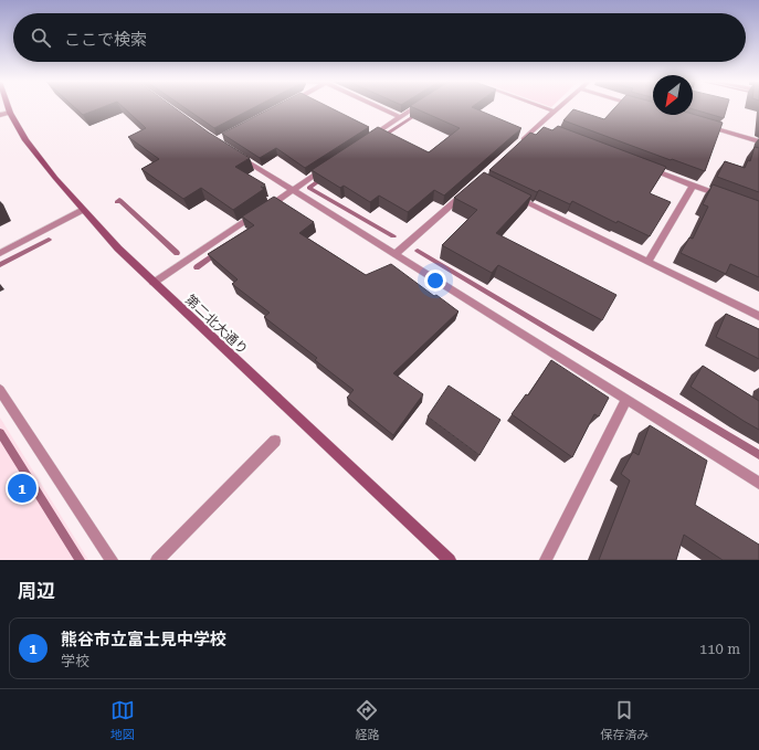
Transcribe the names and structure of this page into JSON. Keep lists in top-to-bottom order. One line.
{"streets":{"street":["第二北大通り"]},"north":"bottom left","page":{"search":"ここで検索","pins":"1","heading":"周辺","list":[{"mark":"1","name":"熊谷市立富士見中学校","note":"学校","value":"110 m"}],"nav":["地図","経路","保存済み"]}}
